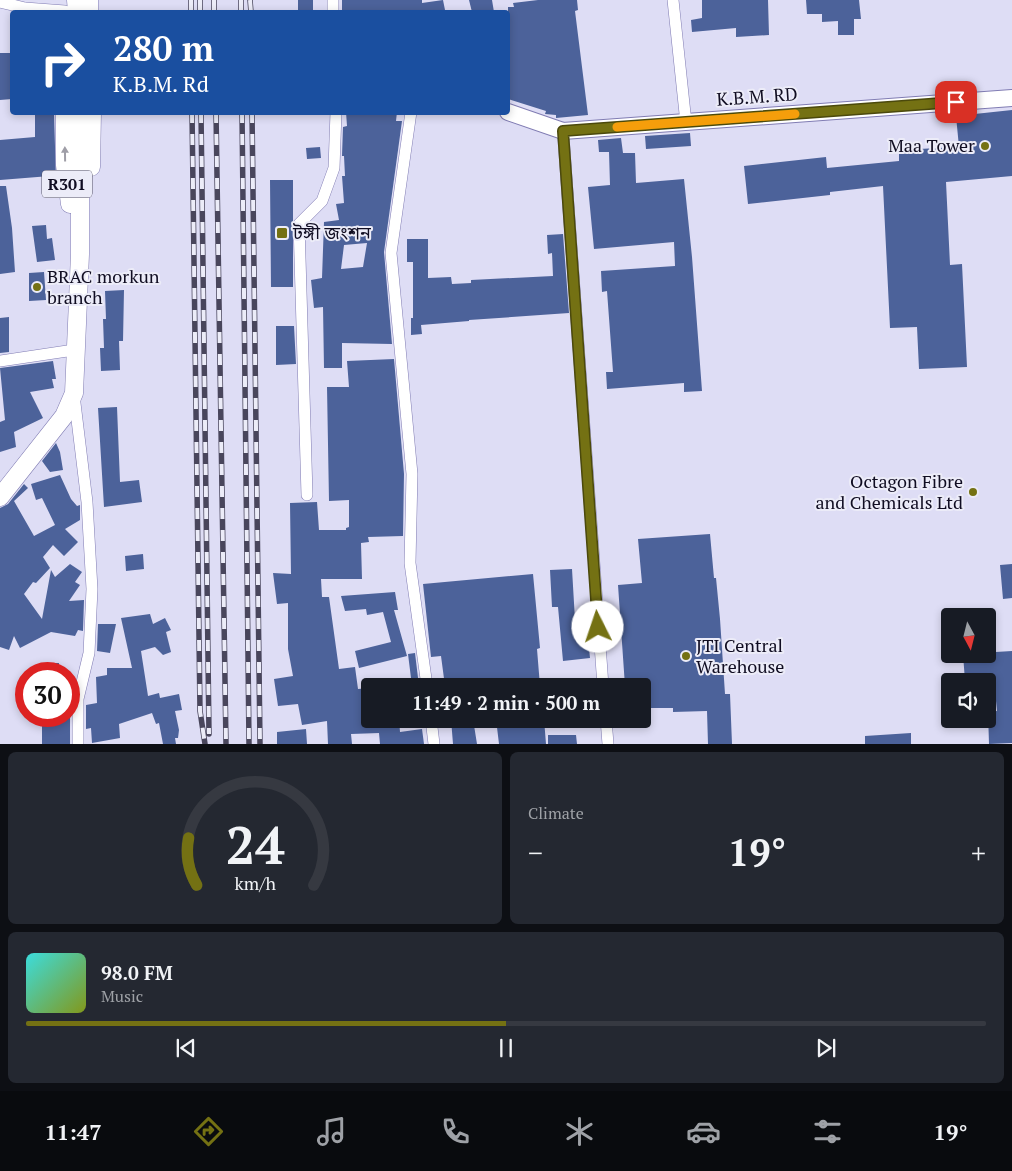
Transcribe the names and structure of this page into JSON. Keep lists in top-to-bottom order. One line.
{"streets":{"main road":["R301"],"street":["K.B.M. RD"]},"places":{"other":["Maa Tower","BRAC morkun branch","Octagon Fibre and Chemicals Ltd","JTI Central Warehouse"],"transit":["টঙ্গী জংশন"]},"north":"bottom","page":{"turn":["280 m","K.B.M. Rd"],"limit":"30","trip":"11:49 · 2 min · 500 m","tile":"Climate","heat":["−","19°","+"],"song":["98.0 FM","Music"],"tabs":["11:47","19°"],"gauge":["24","km/h"]}}
